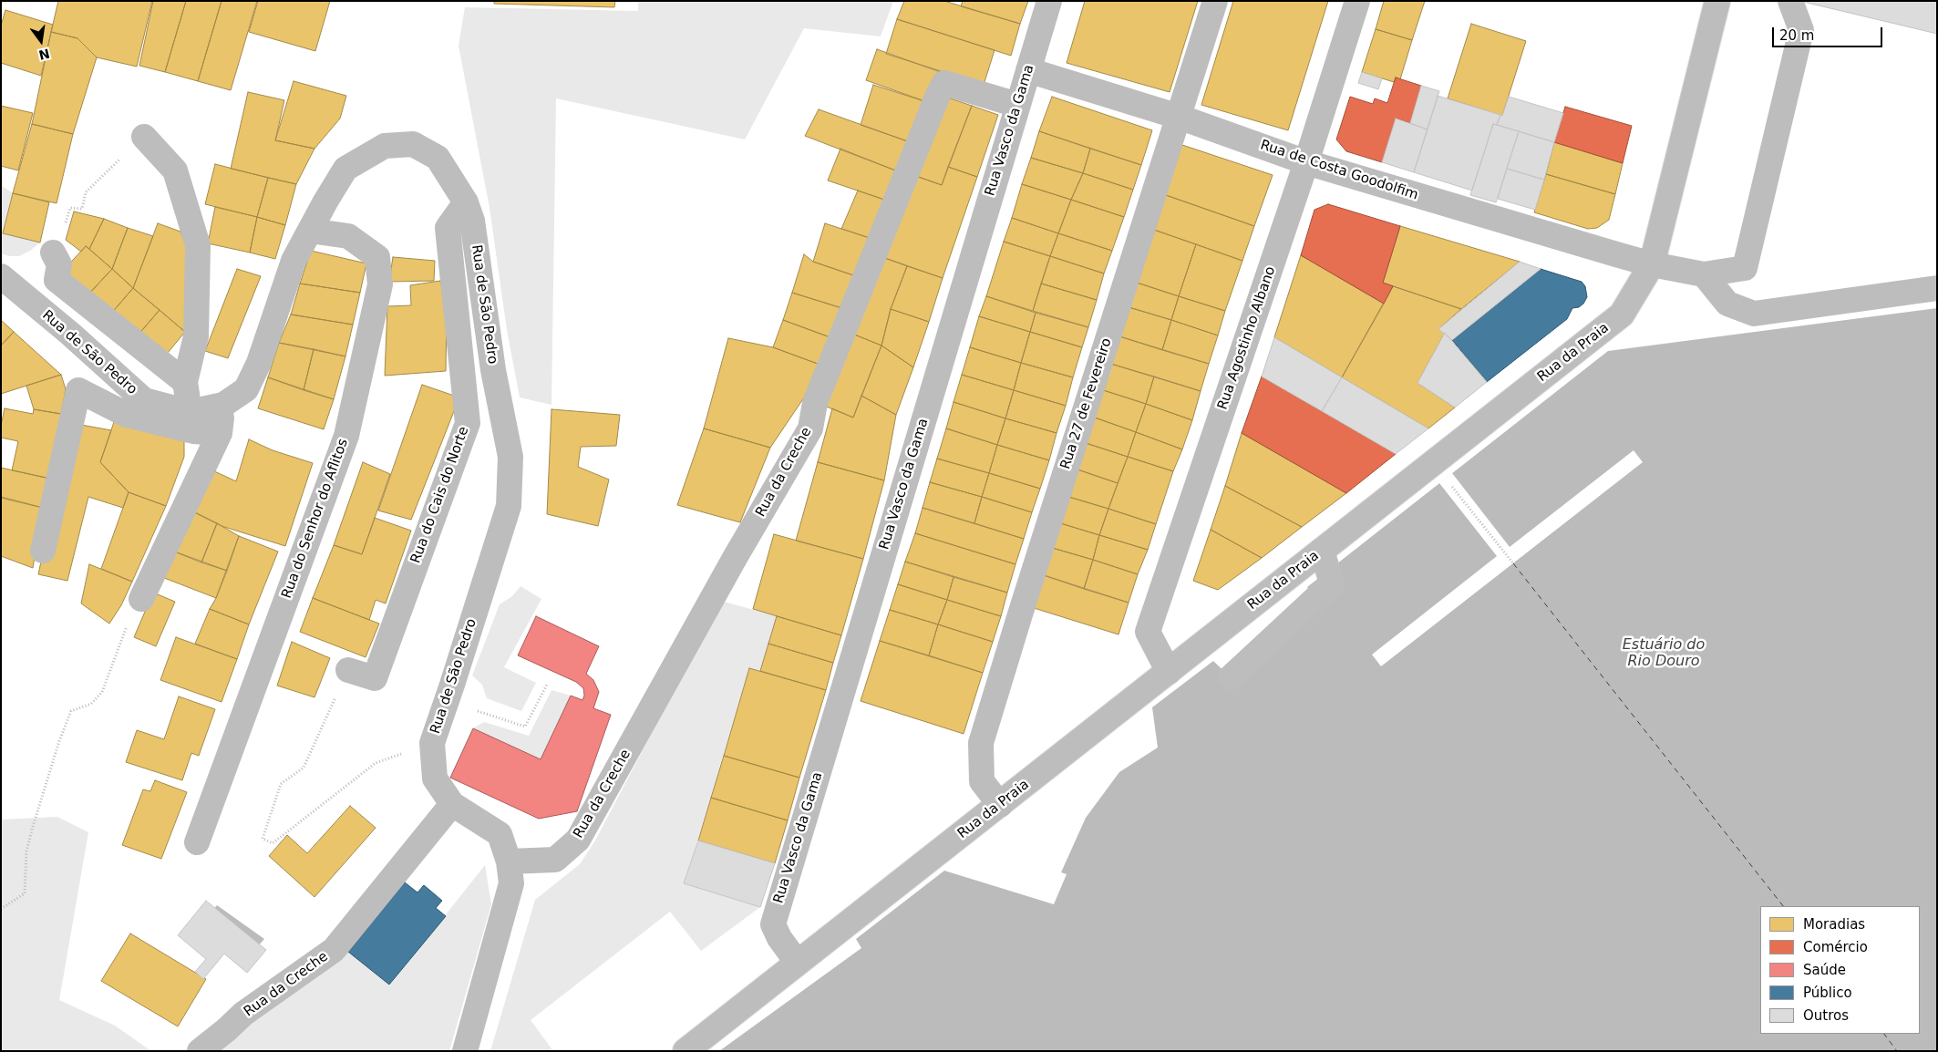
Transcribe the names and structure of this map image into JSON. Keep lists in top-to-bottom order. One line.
{"streets":{"street":["Rua Vasco da Gama","Rua de Costa Goodolfim","Rua de São Pedro","Rua Agostinho Albano","Rua da Praia","Rua 27 de Fevereiro","Rua da Creche","Rua do Cais do Norte","Rua do Senhor do Aflitos"]},"crossings":[["Rua Vasco da Gama","Rua de Costa Goodolfim"],["Rua Vasco da Gama","Rua da Praia"],["Rua Vasco da Gama","Rua da Creche"],["Rua de Costa Goodolfim","Rua Agostinho Albano"],["Rua de Costa Goodolfim","Rua da Praia"],["Rua de Costa Goodolfim","Rua 27 de Fevereiro"],["Rua de São Pedro","Rua da Creche"],["Rua de São Pedro","Rua do Cais do Norte"],["Rua de São Pedro","Rua do Senhor do Aflitos"],["Rua Agostinho Albano","Rua da Praia"],["Rua da Praia","Rua 27 de Fevereiro"]],"water":["Estuário do Rio Douro"],"legend":["Moradias","Comércio","Saúde","Público","Outros"],"scale_bar":"20 m","north":"bottom"}
